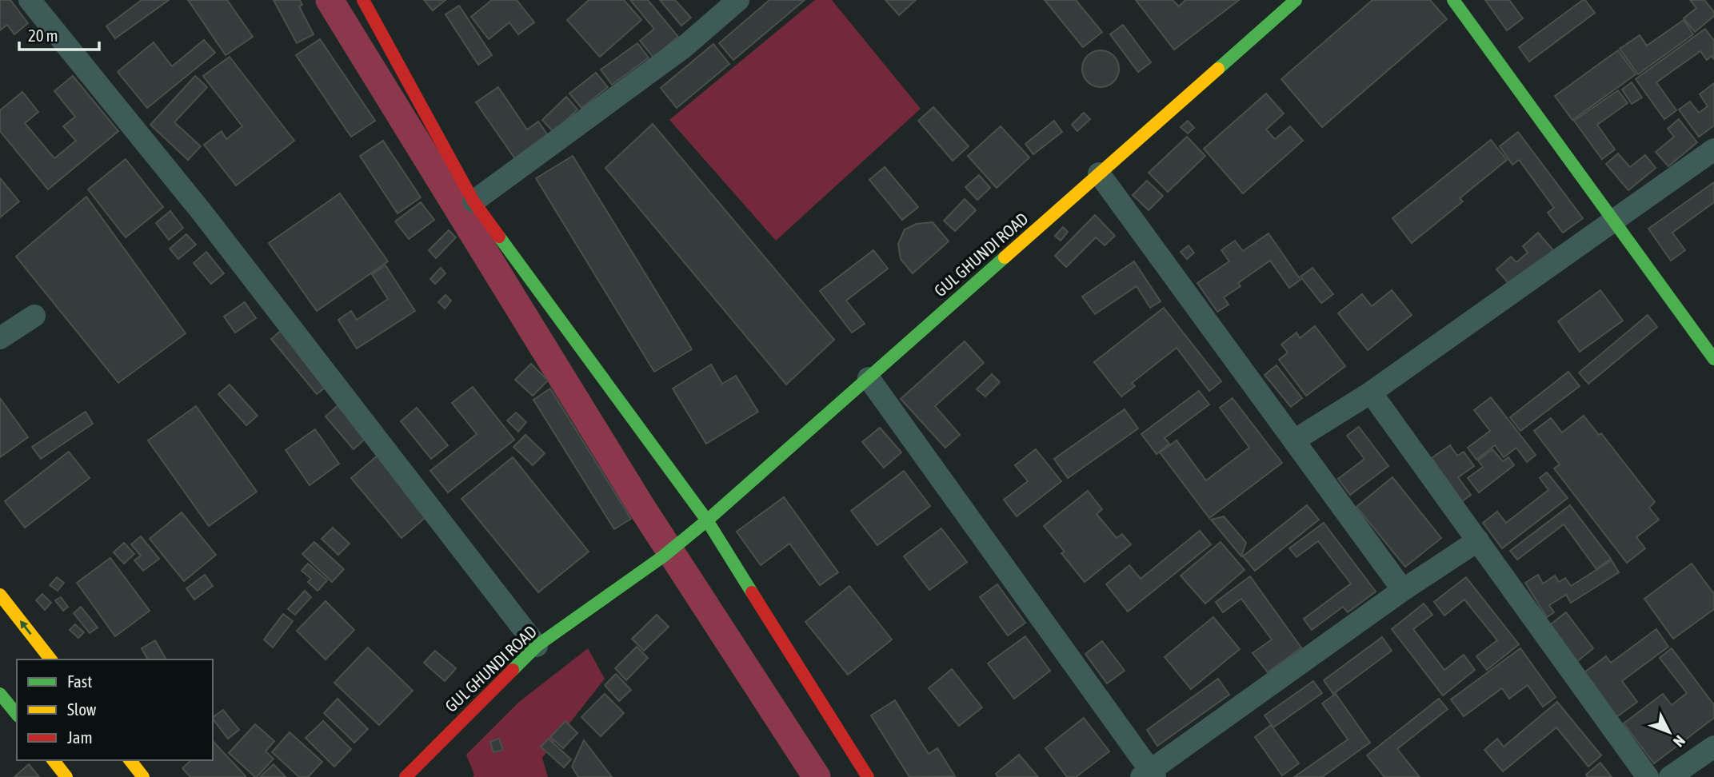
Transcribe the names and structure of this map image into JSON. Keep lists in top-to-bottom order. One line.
{"streets":{"main road":["GUL GHUNDI ROAD"]},"legend":["Fast","Slow","Jam"],"scale_bar":"20 m","north":"bottom right"}
